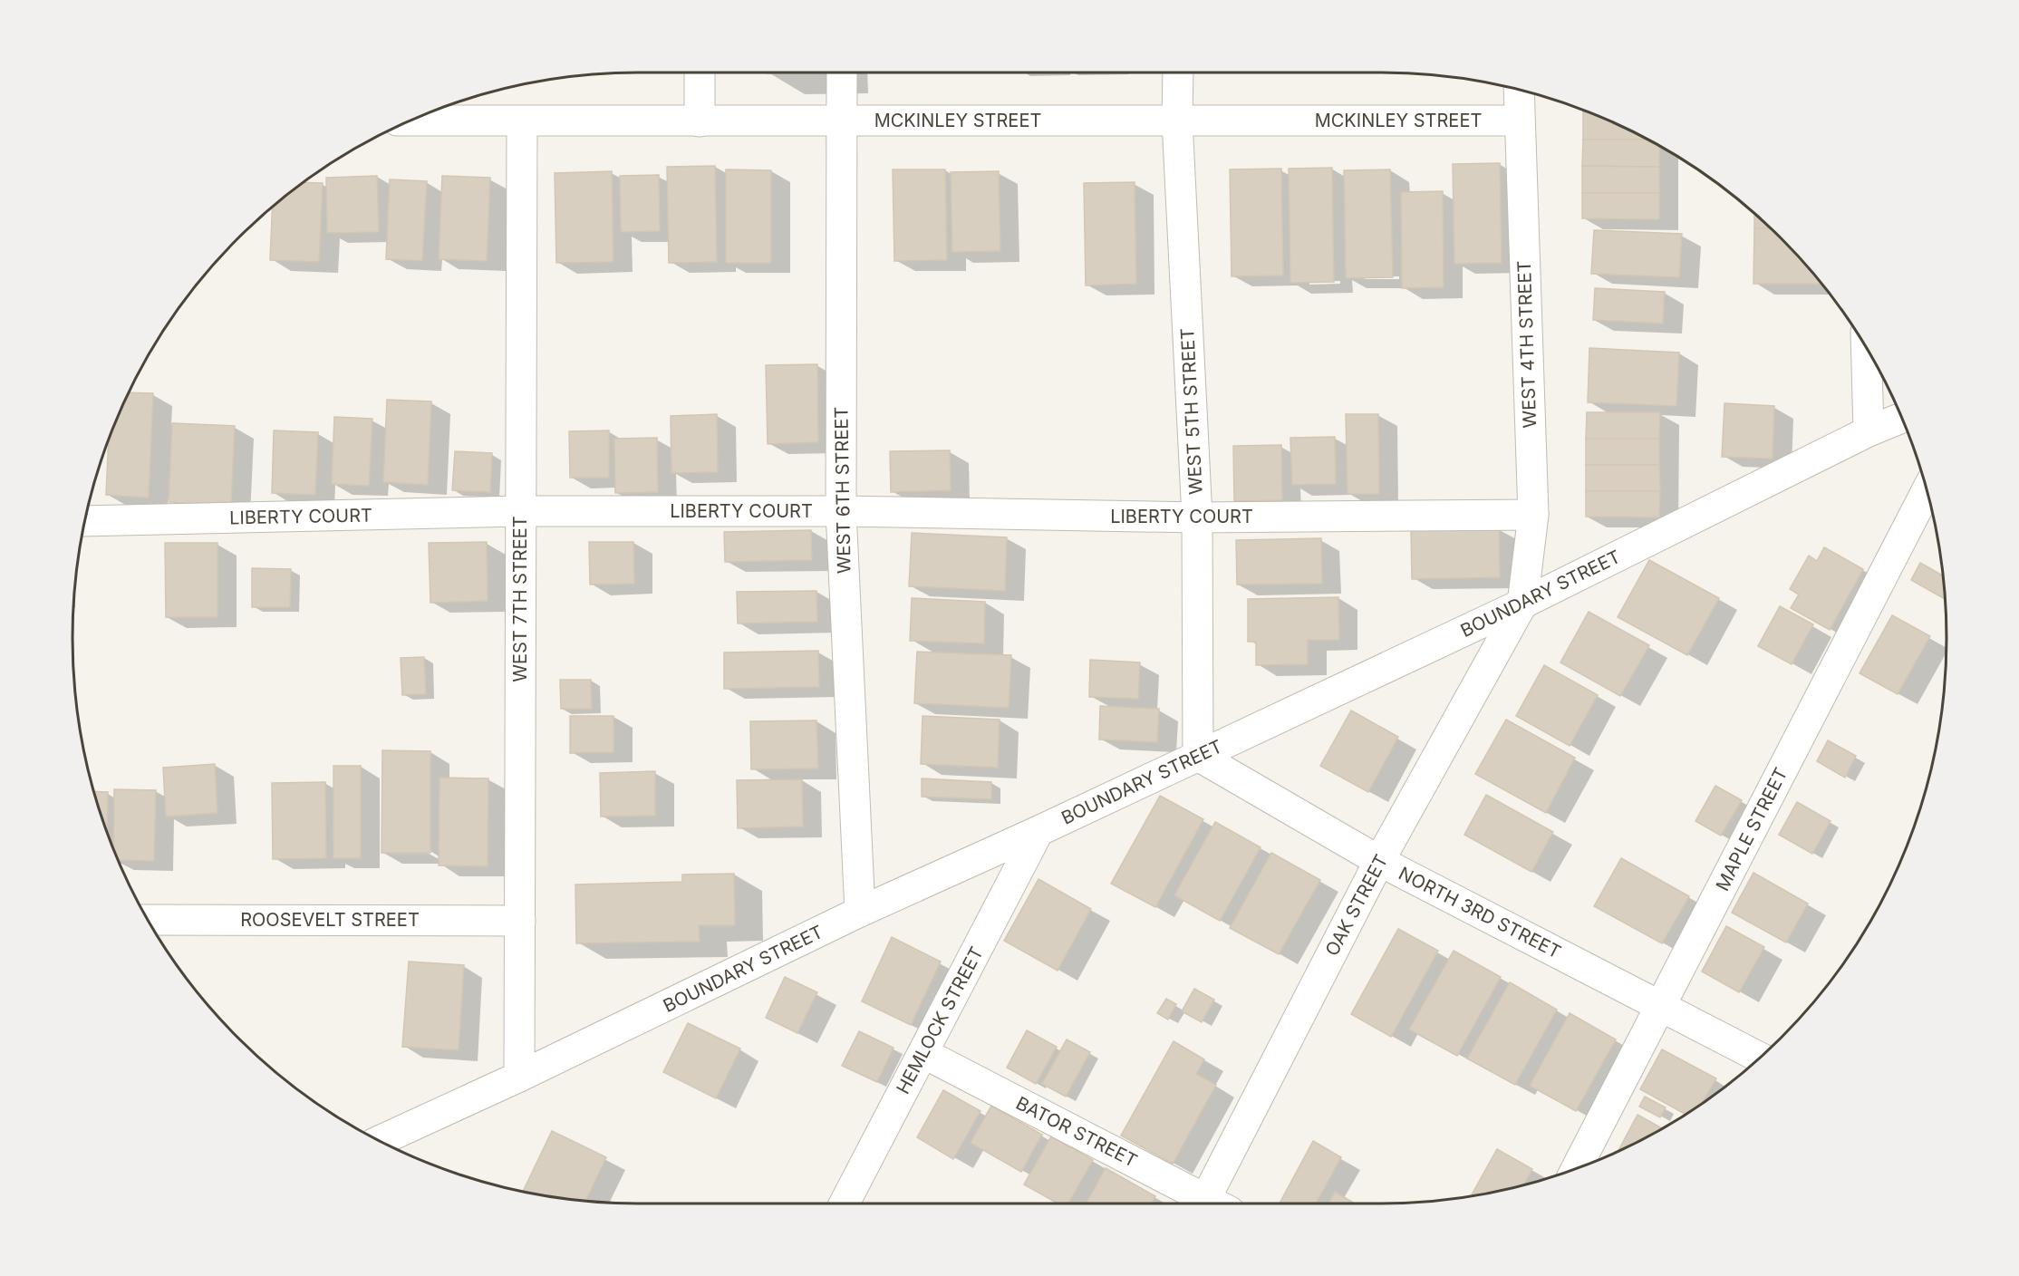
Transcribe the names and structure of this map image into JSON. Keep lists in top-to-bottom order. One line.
{"streets":{"street":["MCKINLEY STREET","WEST 4TH STREET","WEST 5TH STREET","WEST 6TH STREET","LIBERTY COURT","BOUNDARY STREET","WEST 7TH STREET","MAPLE STREET","OAK STREET","NORTH 3RD STREET","ROOSEVELT STREET","HEMLOCK STREET","BATOR STREET"]},"crossings":[["MCKINLEY STREET","WEST 4TH STREET"],["MCKINLEY STREET","WEST 5TH STREET"],["MCKINLEY STREET","WEST 6TH STREET"],["MCKINLEY STREET","WEST 7TH STREET"],["WEST 4TH STREET","LIBERTY COURT"],["WEST 4TH STREET","BOUNDARY STREET"],["WEST 4TH STREET","OAK STREET"],["WEST 5TH STREET","LIBERTY COURT"],["WEST 5TH STREET","BOUNDARY STREET"],["WEST 5TH STREET","NORTH 3RD STREET"],["WEST 6TH STREET","LIBERTY COURT"],["WEST 6TH STREET","BOUNDARY STREET"],["LIBERTY COURT","WEST 7TH STREET"],["BOUNDARY STREET","WEST 7TH STREET"],["BOUNDARY STREET","OAK STREET"],["BOUNDARY STREET","NORTH 3RD STREET"],["BOUNDARY STREET","HEMLOCK STREET"],["WEST 7TH STREET","ROOSEVELT STREET"],["MAPLE STREET","NORTH 3RD STREET"],["OAK STREET","NORTH 3RD STREET"],["HEMLOCK STREET","BATOR STREET"]]}
